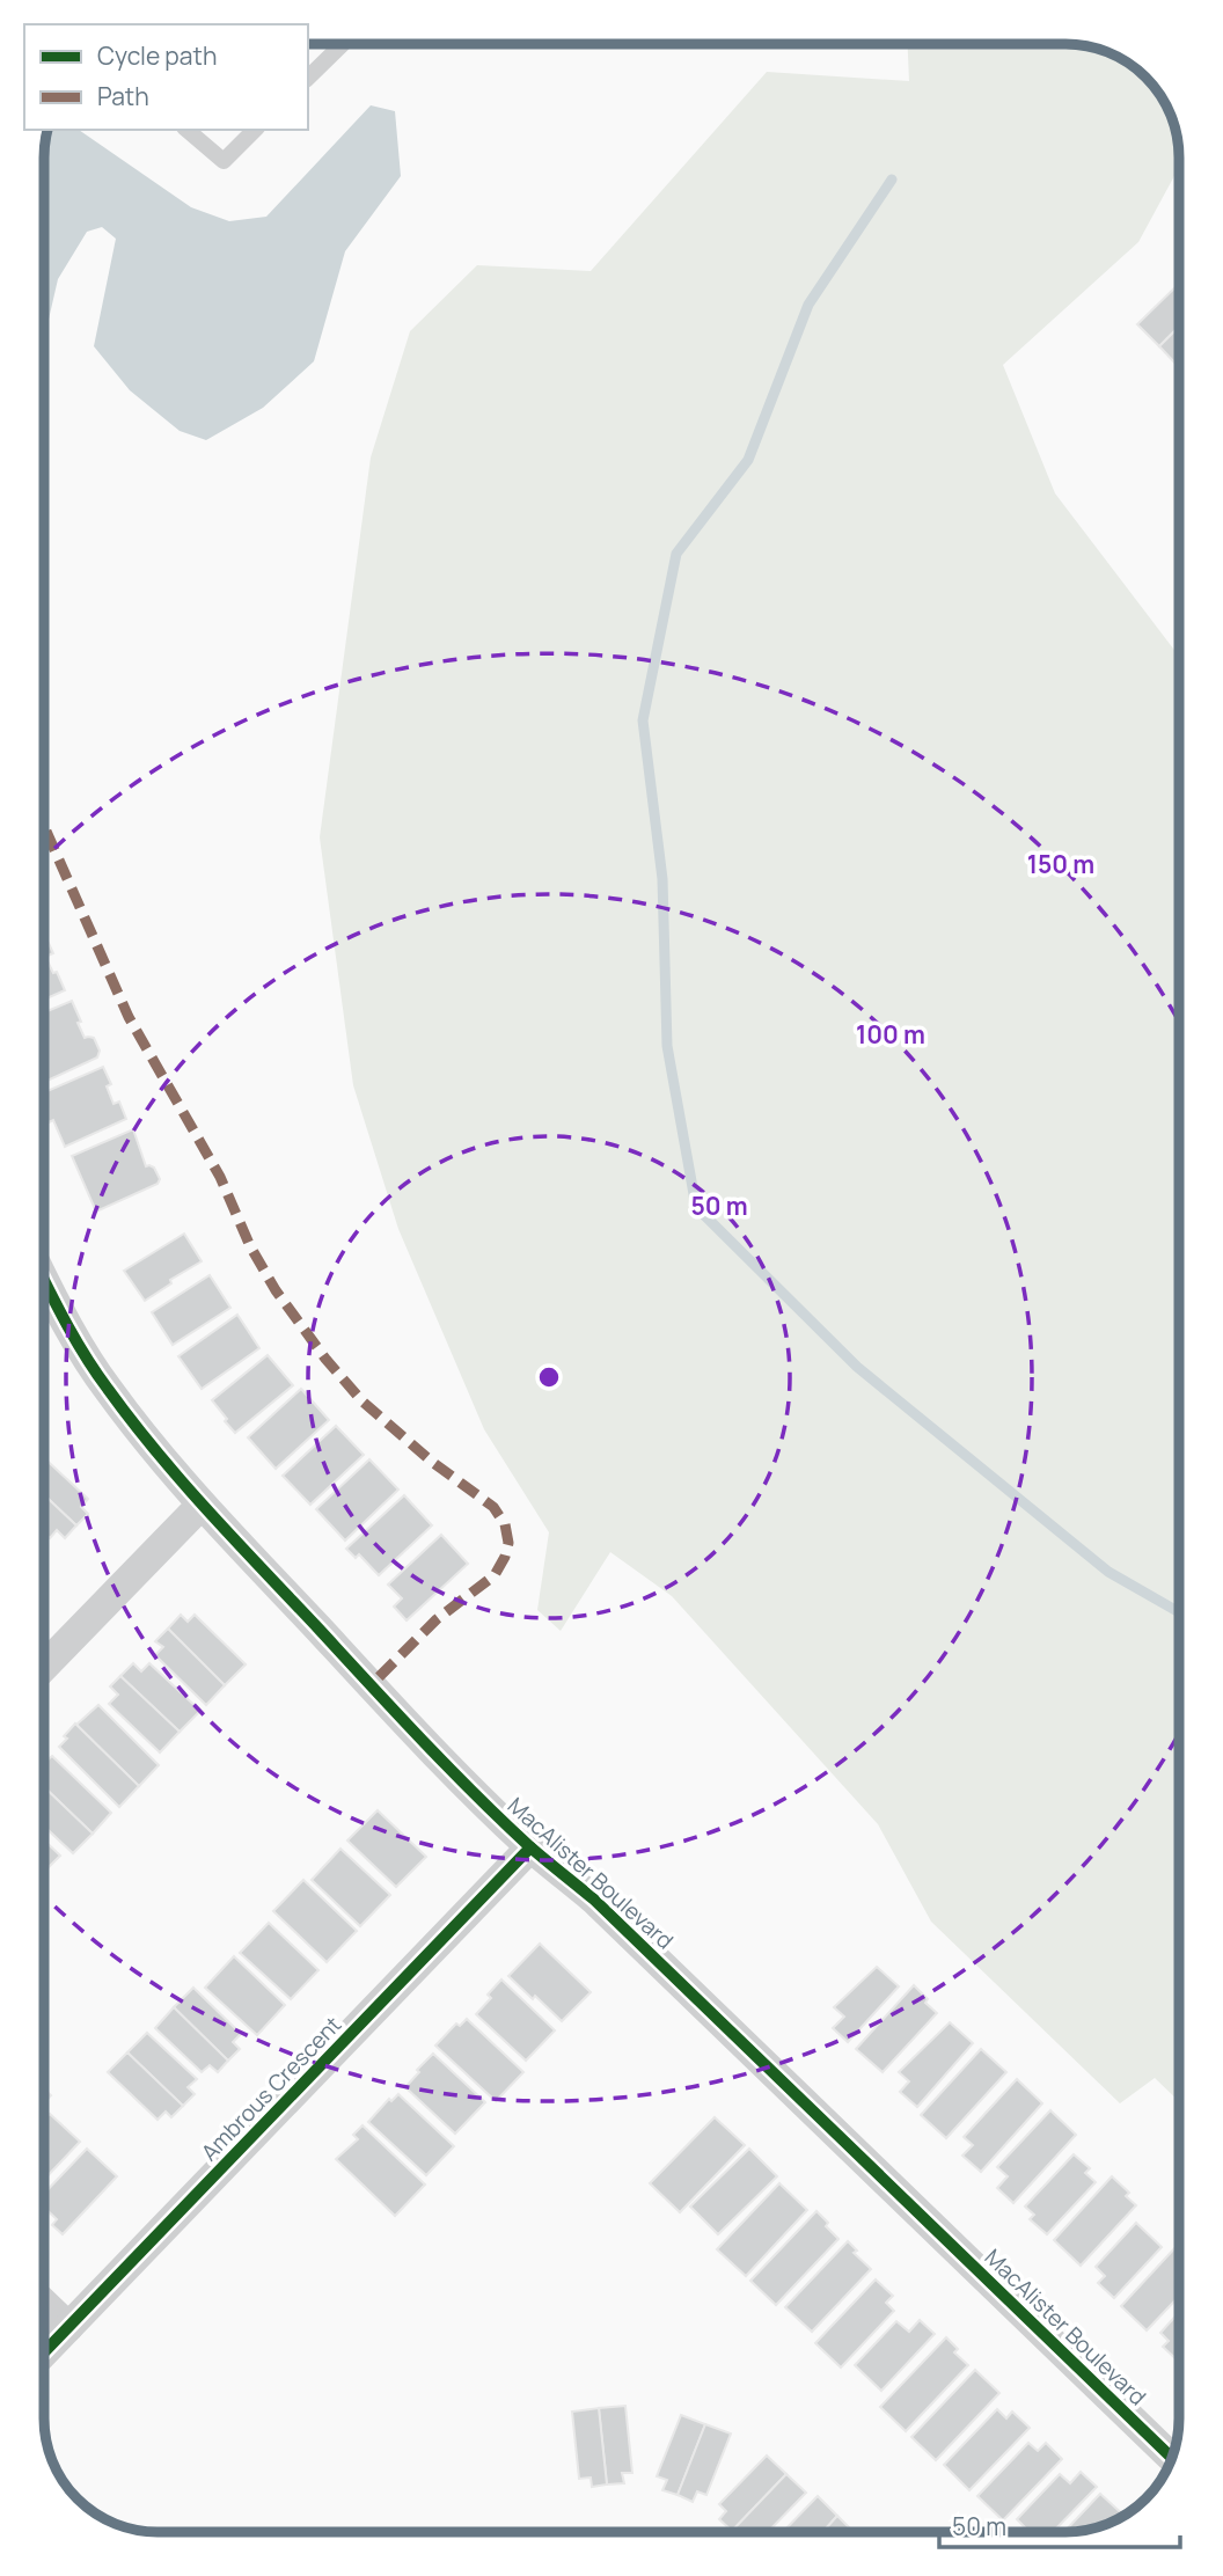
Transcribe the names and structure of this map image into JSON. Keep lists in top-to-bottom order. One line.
{"streets":{"street":["MacAlister Boulevard","Ambrous Crescent"]},"crossings":[["MacAlister Boulevard","Ambrous Crescent"]],"legend":["Cycle path","Path"],"scale_bar":"50 m","rings":["150 m","100 m","50 m"]}
